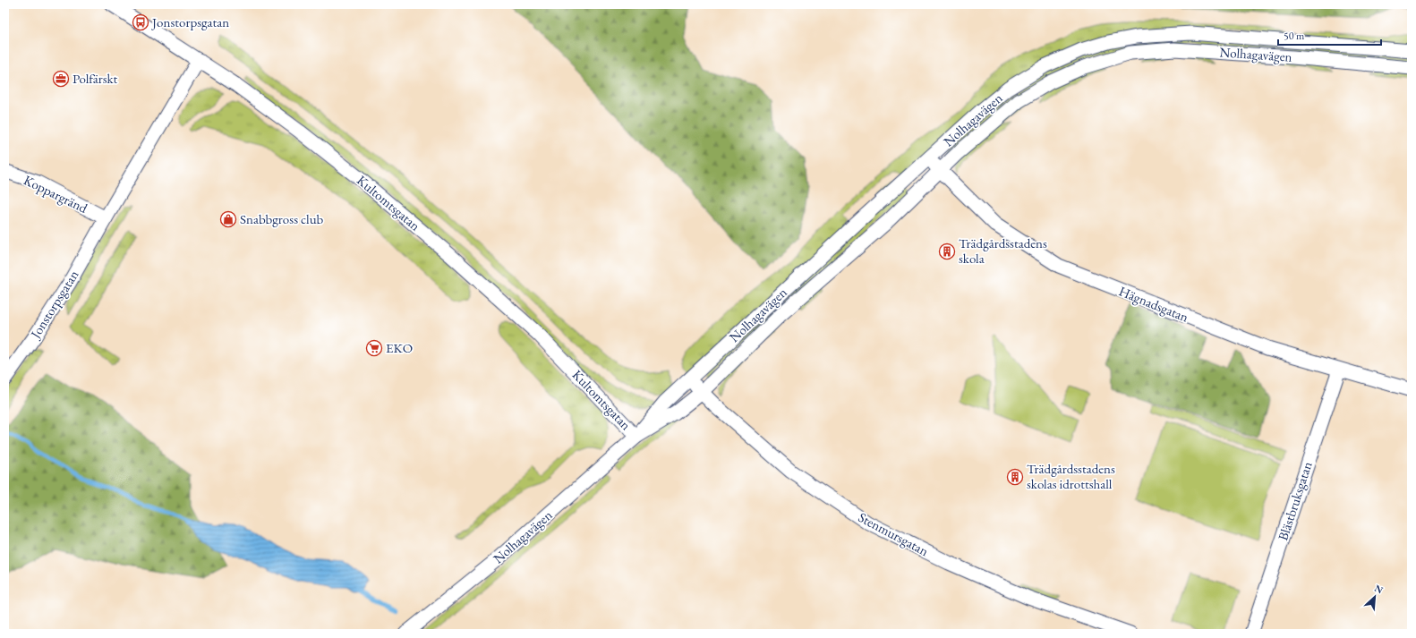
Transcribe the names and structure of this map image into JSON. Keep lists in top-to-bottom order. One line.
{"streets":{"street":["Nolhagavägen","Koppargränd","Kultomtsgatan","Jonstorpsgatan","Hägnadsgatan","Blästbruksgatan","Stenmursgatan"]},"crossings":[["Nolhagavägen","Kultomtsgatan"],["Nolhagavägen","Hägnadsgatan"],["Nolhagavägen","Stenmursgatan"],["Koppargränd","Jonstorpsgatan"],["Kultomtsgatan","Jonstorpsgatan"],["Hägnadsgatan","Blästbruksgatan"]],"places":{"bus stop":["Jonstorpsgatan"],"office":["Polfärskt"],"shop":["Snabbgross club"],"building":["Trädgårdsstadens skola","Trädgårdsstadens skolas idrottshall"],"supermarket":["EKO"]},"scale_bar":"50 m","north":"top right"}
